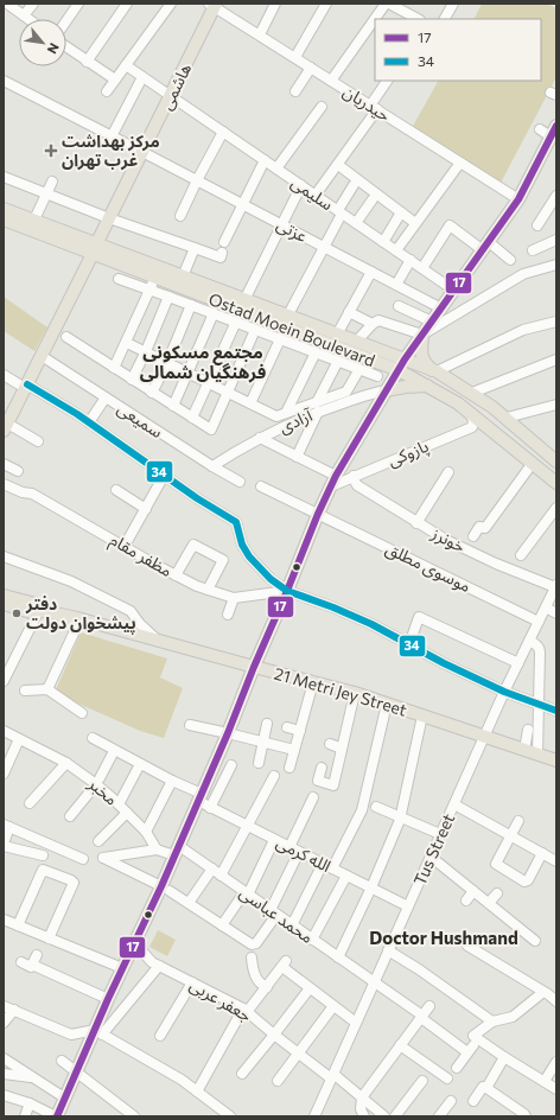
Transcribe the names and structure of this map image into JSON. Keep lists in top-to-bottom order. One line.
{"streets":{"main road":["هاشمی","Ostad Moein Boulevard","21 Metri Jey Street"],"street":["حیدریان","سلیمی","عزتی","سمیعی","آزادی","پازوکی","خونرز","مظفر مقام","موسوی مطلق","مخبر","Tus Street","الله کرمی","محمد عباسی","جعفر عربی"]},"crossings":[["هاشمی","حیدریان"],["هاشمی","سلیمی"],["هاشمی","عزتی"],["هاشمی","Ostad Moein Boulevard"],["هاشمی","سمیعی"],["Ostad Moein Boulevard","پازوکی"],["سمیعی","آزادی"],["پازوکی","خونرز"],["خونرز","Tus Street"],["موسوی مطلق","Tus Street"],["21 Metri Jey Street","Tus Street"],["Tus Street","الله کرمی"],["Tus Street","محمد عباسی"],["Tus Street","جعفر عربی"]],"districts":["مجتمع مسکونی فرهنگیان شمالی","Doctor Hushmand"],"places":{"health":["مرکز بهداشت غرب تهران"],"other":["دفتر پیشخوان دولت"]},"lines":["transit line 17","transit line 34"],"legend":["17","34"],"north":"bottom right"}
